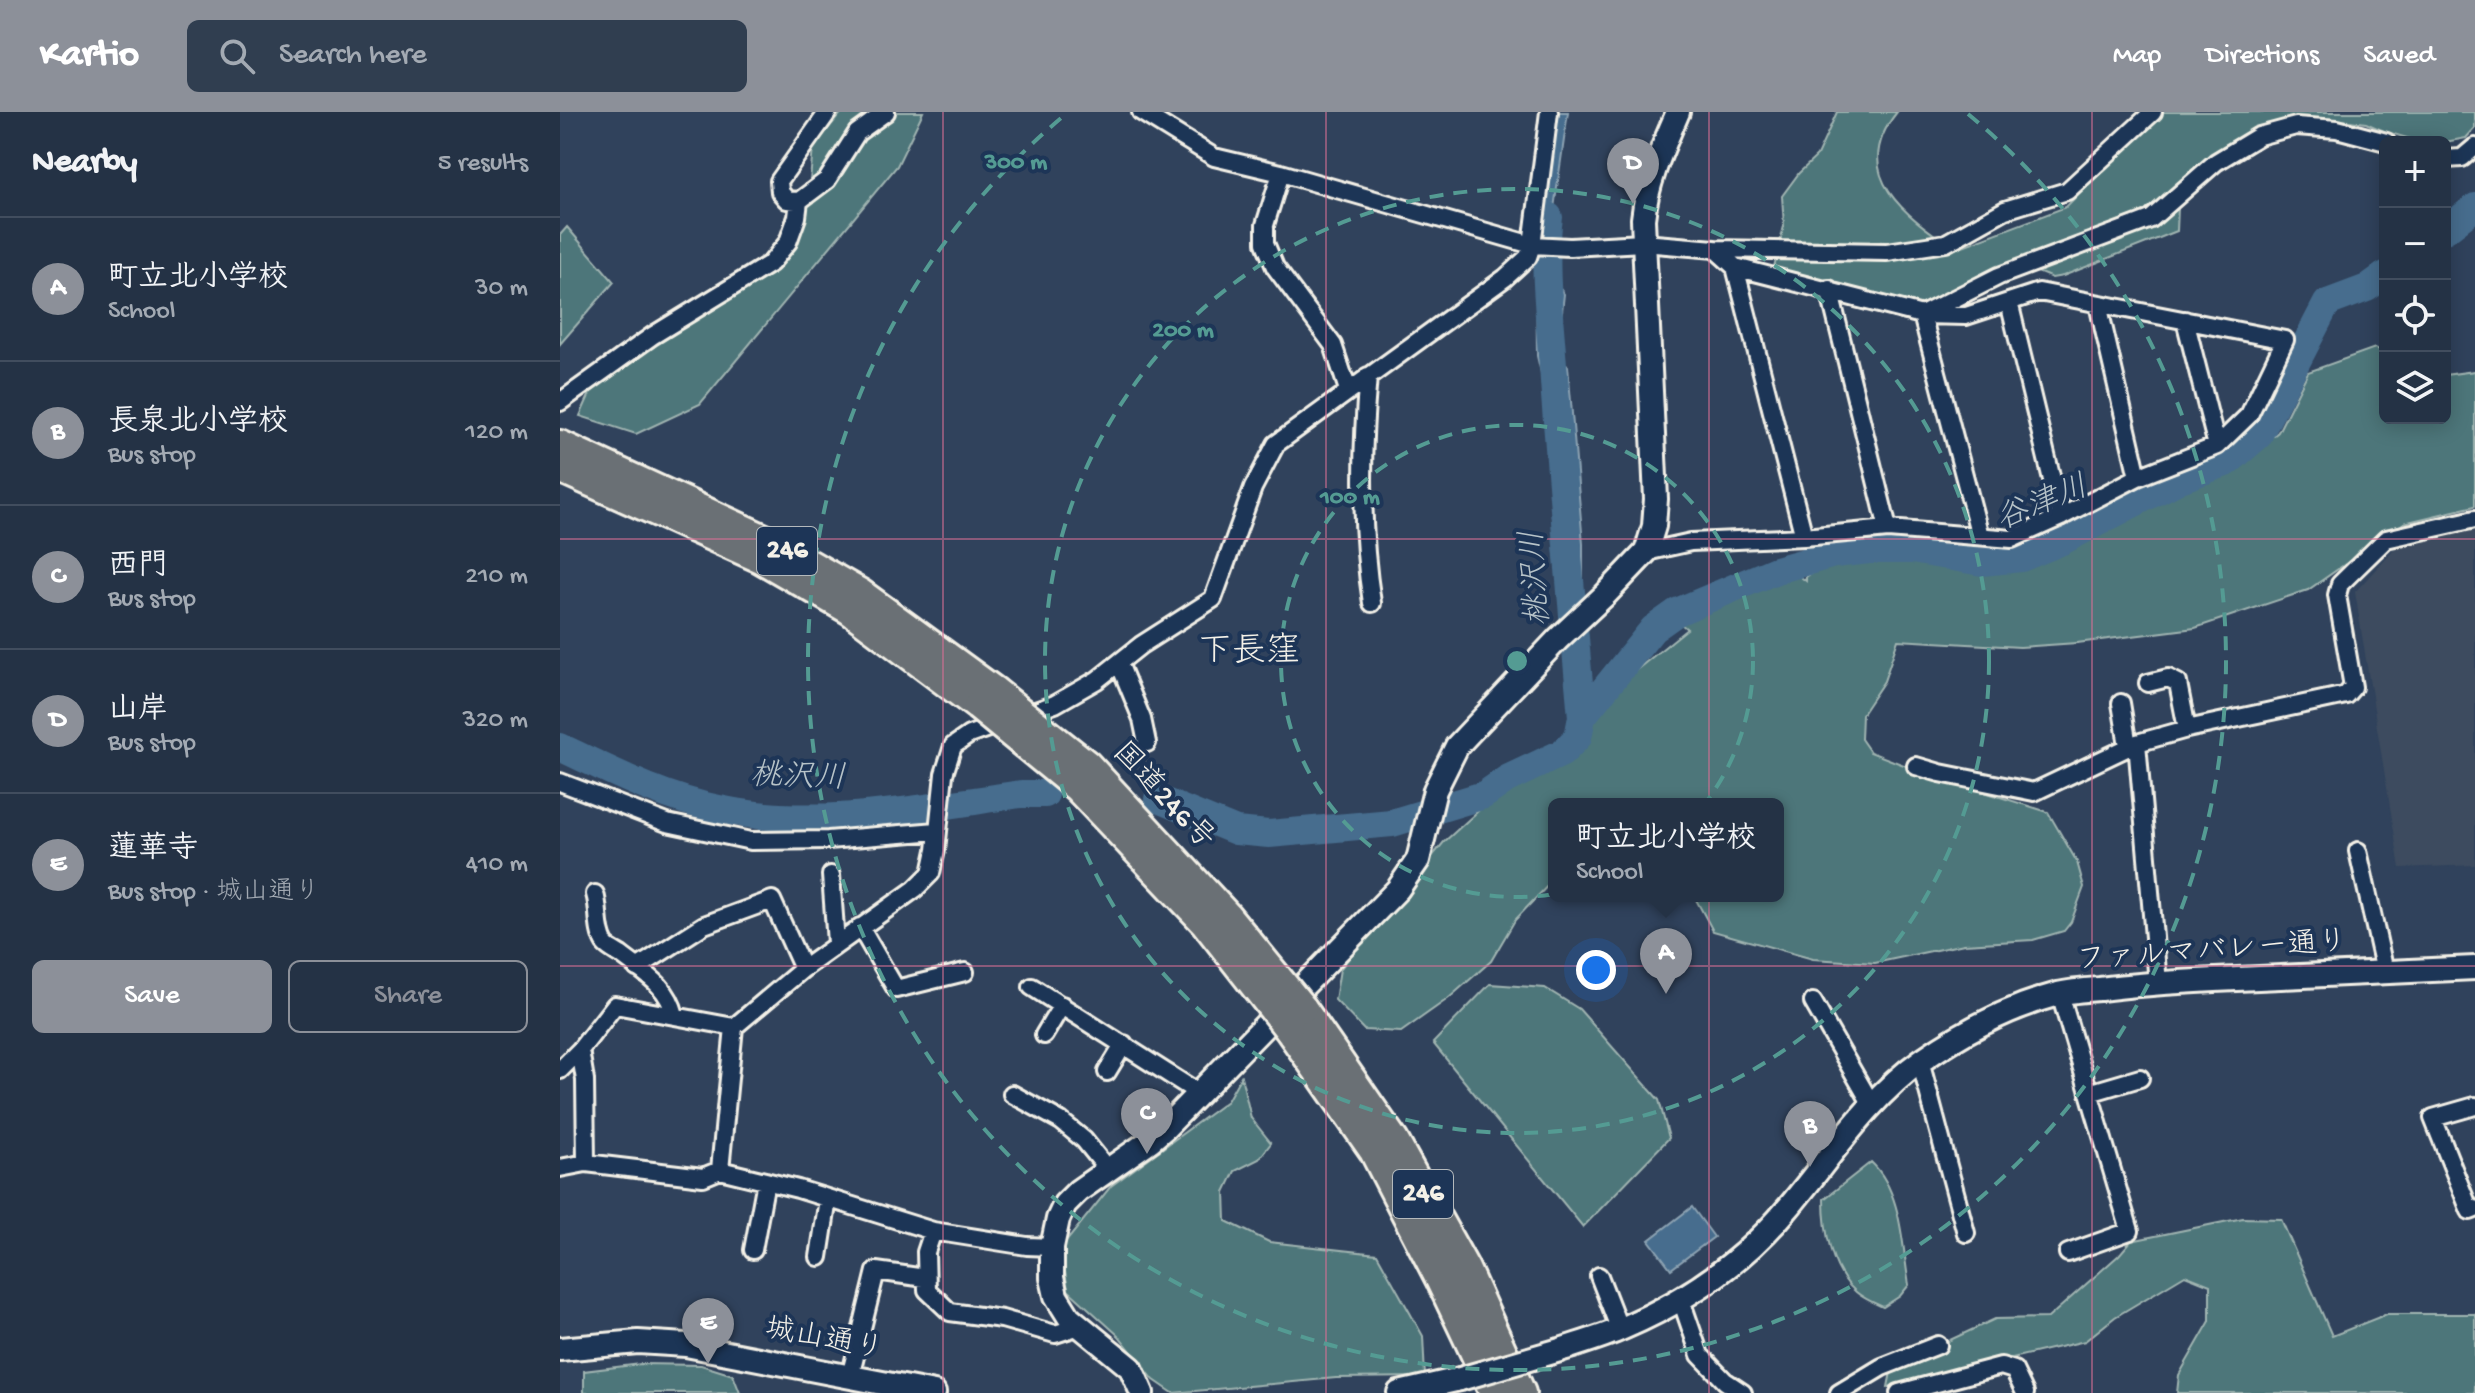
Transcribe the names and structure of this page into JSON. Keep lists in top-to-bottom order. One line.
{"streets":{"highway":["246","国道246号"],"street":["ファルマバレー通り","城山通り"]},"districts":["下長窪"],"water":["谷津川","桃沢川"],"page":{"header":"Kartio","search":"Search here","nav":["Map","Directions","Saved"],"heading":["Nearby","5 results"],"map_buttons":["+","−"],"pins":["D","A","C","B","E"],"list":[{"mark":"A","name":"町立北小学校","note":"School","value":"30 m"},{"mark":"B","name":"長泉北小学校","note":"Bus stop","value":"120 m"},{"mark":"C","name":"西門","note":"Bus stop","value":"210 m"},{"mark":"D","name":"山岸","note":"Bus stop","value":"320 m"},{"mark":"E","name":"蓮華寺","note":"Bus stop · 城山通り","value":"410 m"}],"popup":["町立北小学校","School"],"buttons":["Save","Share"]},"rings":["300 m","200 m","100 m"]}
